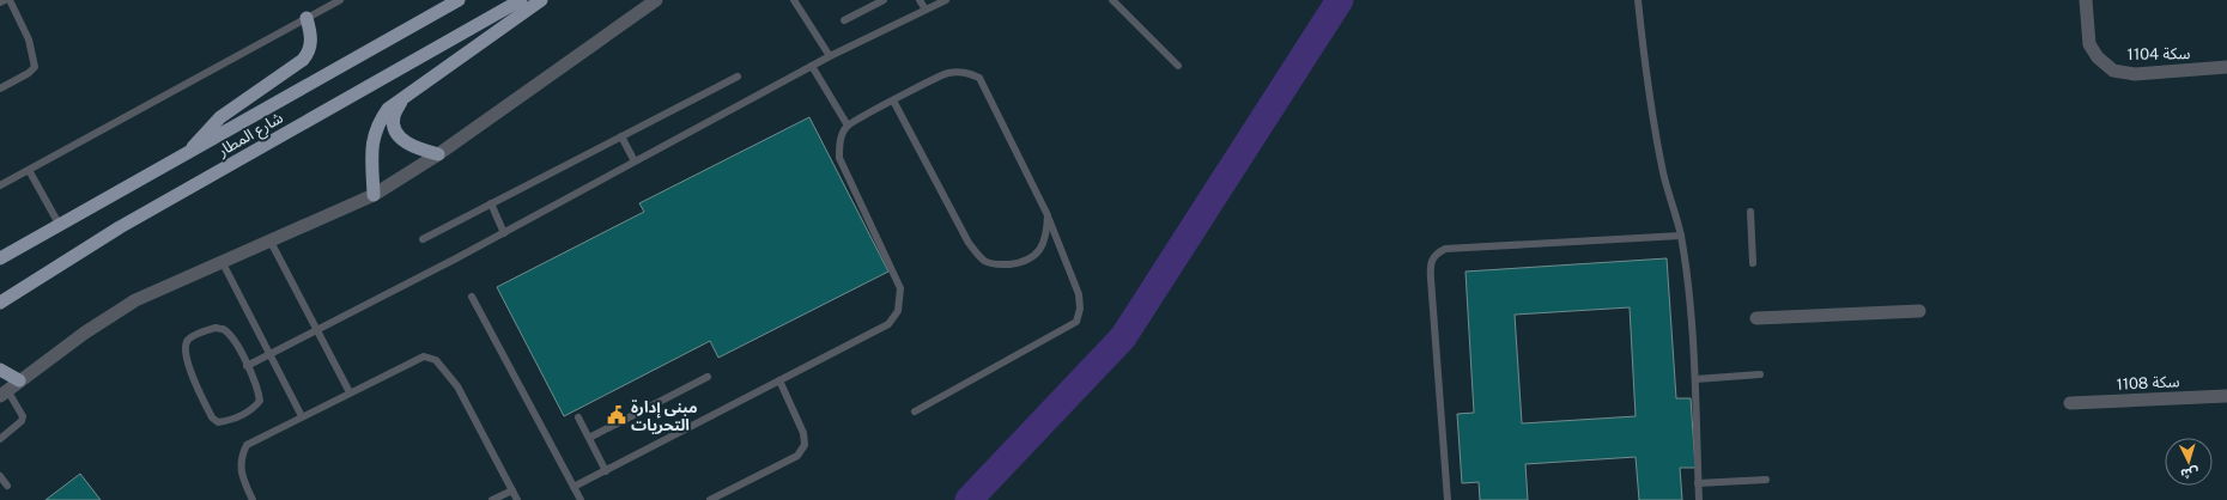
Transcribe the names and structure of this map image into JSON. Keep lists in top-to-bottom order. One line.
{"streets":{"main road":["شارع المطار"],"street":["سكة 1104","سكة 1108"]},"places":{"public building":["مبنى إدارة التحريات"]},"north":"bottom"}
